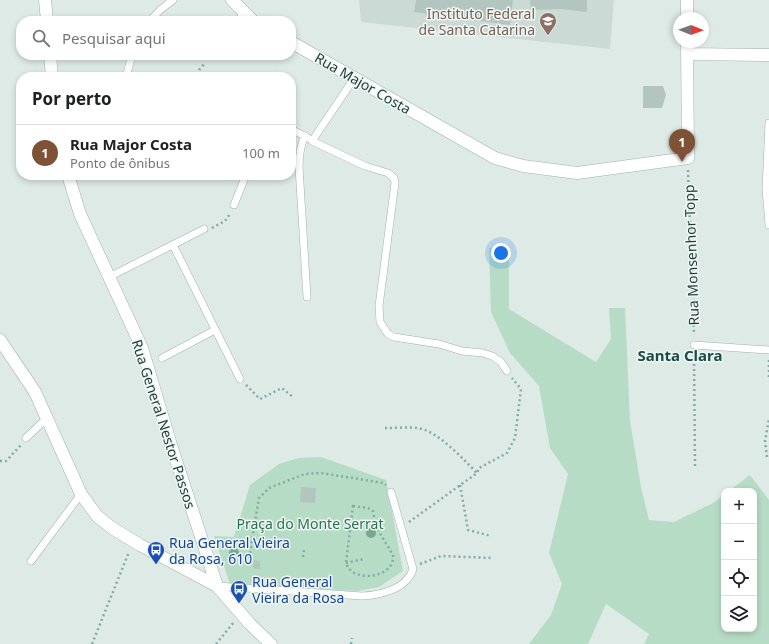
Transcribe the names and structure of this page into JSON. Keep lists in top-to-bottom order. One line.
{"streets":{"street":["Rua Major Costa","Rua General Nestor Passos"],"path":["Rua Monsenhor Topp"]},"crossings":[["Rua Major Costa","Rua Monsenhor Topp"]],"districts":["Santa Clara"],"parks":["Praça do Monte Serrat"],"places":{"school or university":["Instituto Federal de Santa Catarina"],"bus stop":["Rua General Vieira da Rosa, 610","Rua General Vieira da Rosa"]},"north":"right","page":{"search":"Pesquisar aqui","heading":"Por perto","list":[{"mark":"1","name":"Rua Major Costa","note":"Ponto de ônibus","value":"100 m"}],"pins":"1","map_buttons":["+","−"]}}
